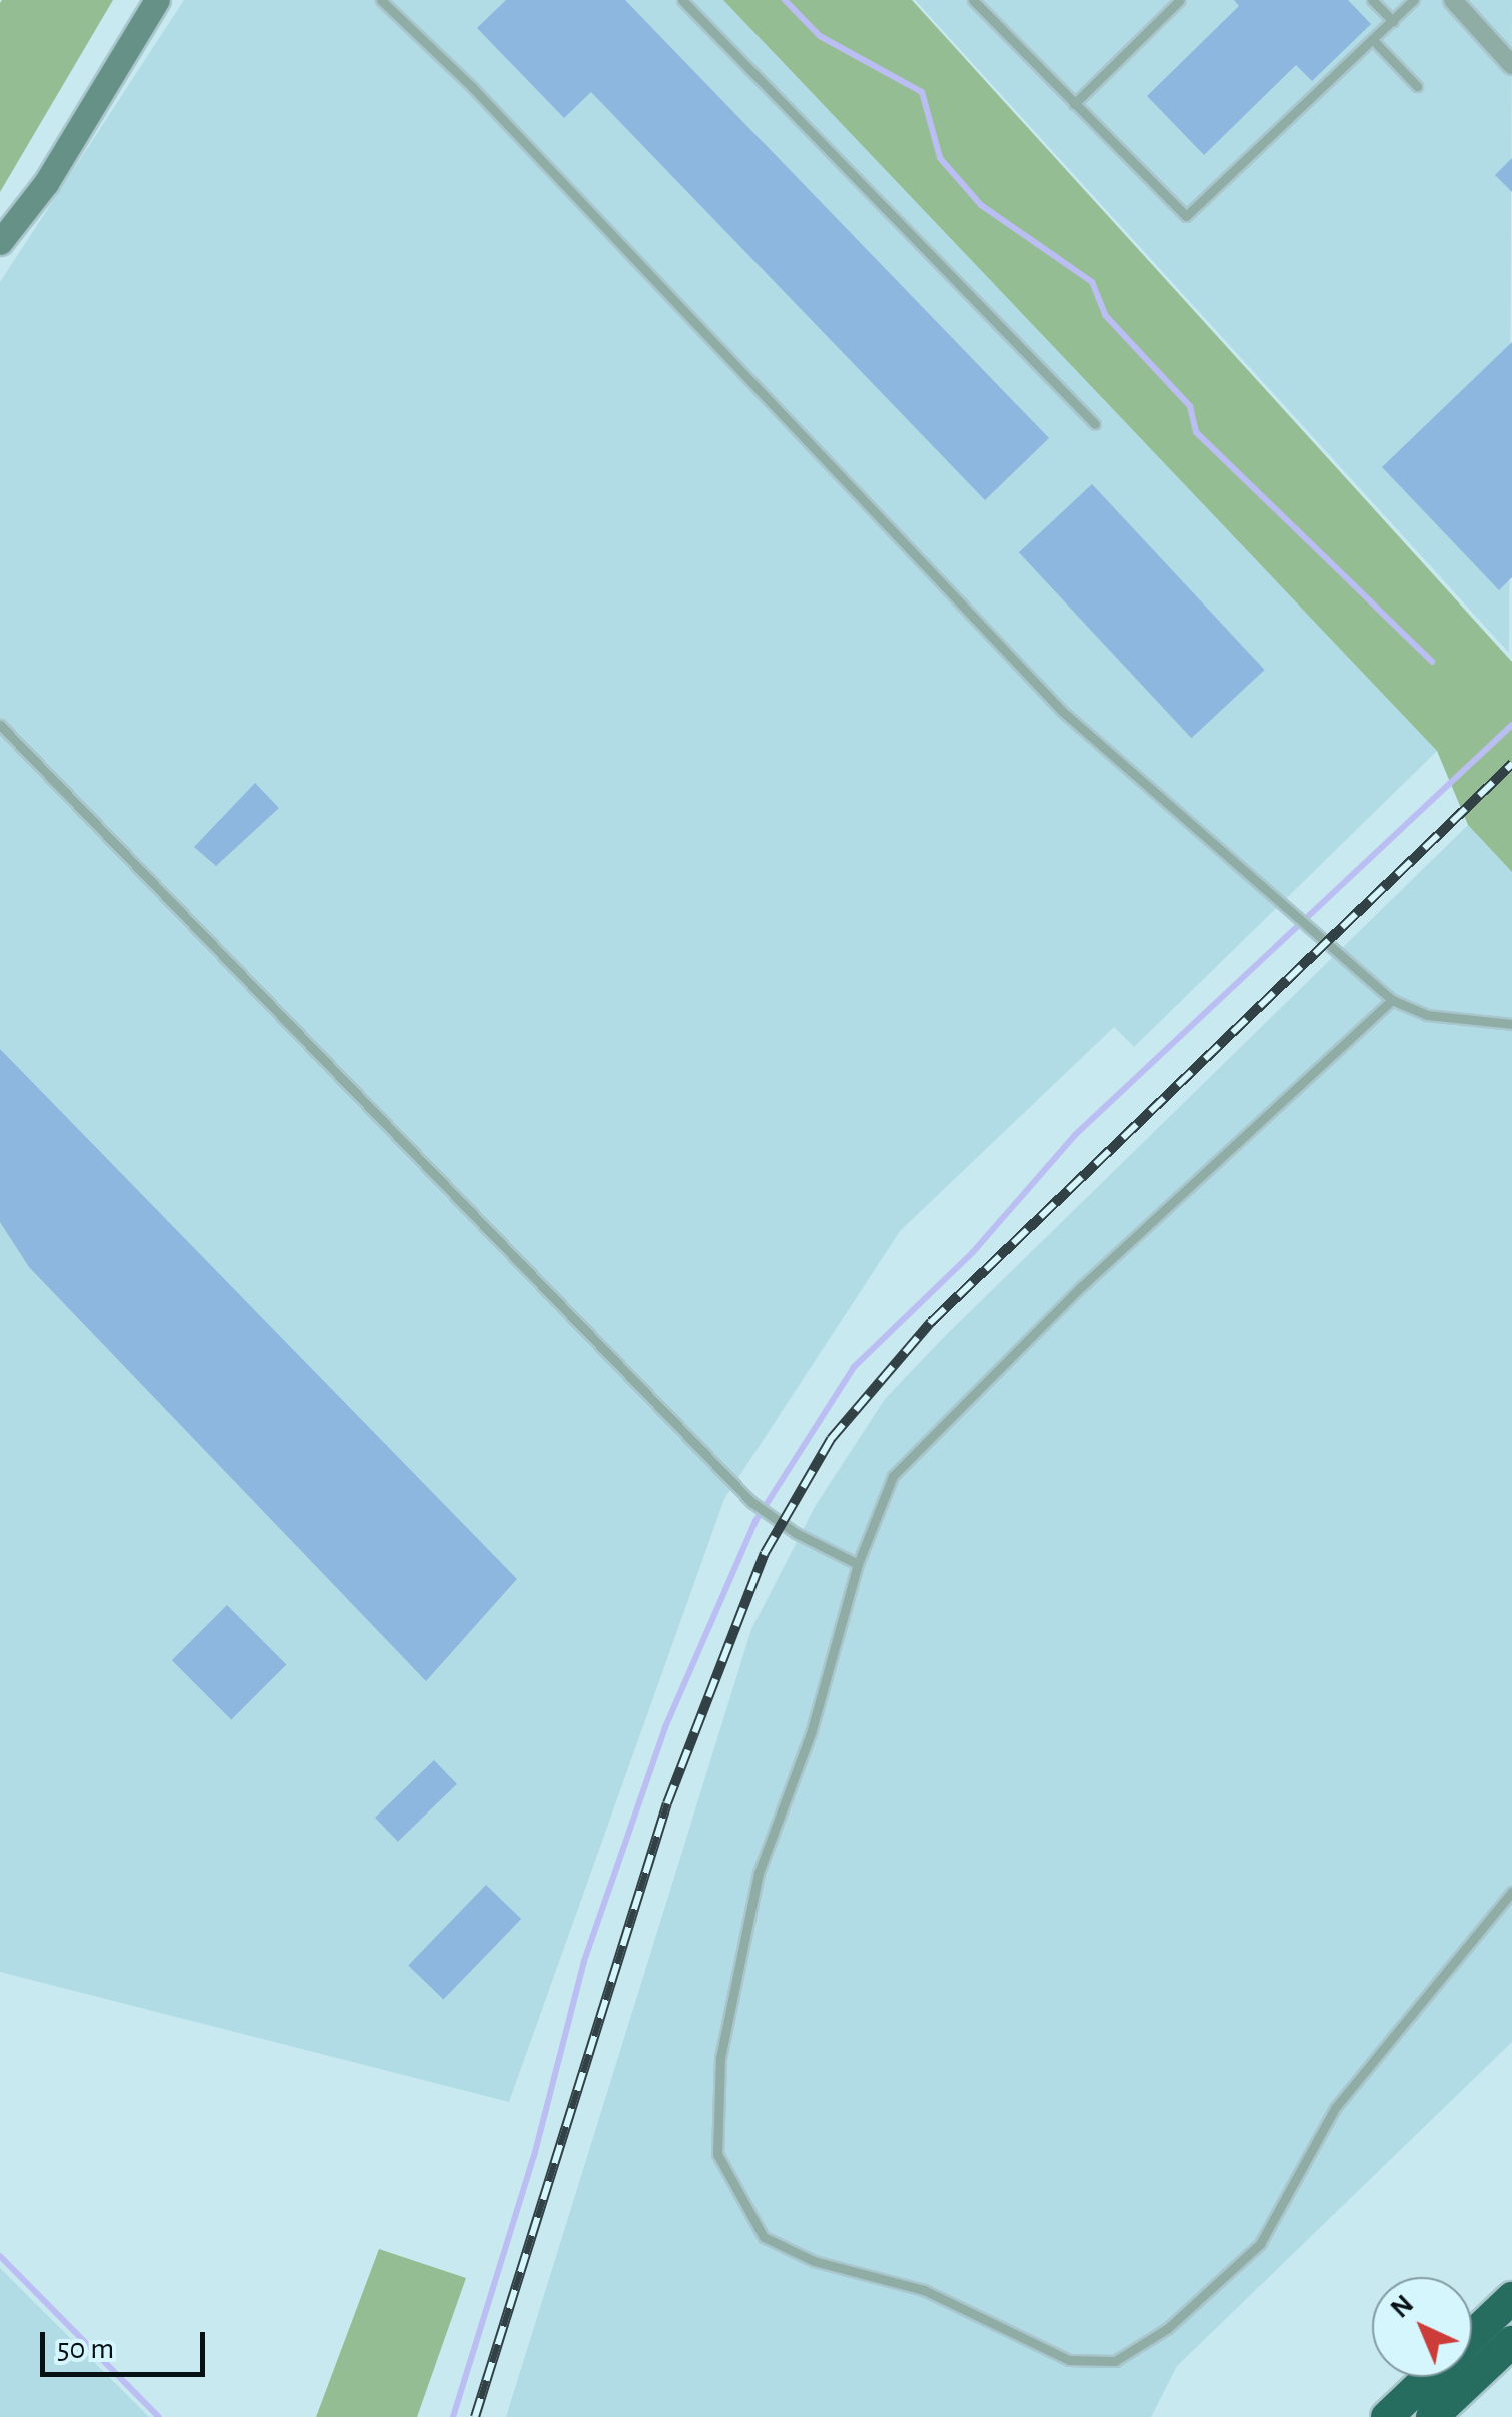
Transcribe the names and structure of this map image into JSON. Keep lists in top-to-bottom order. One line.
{"scale_bar":"50 m","north":"top left"}
